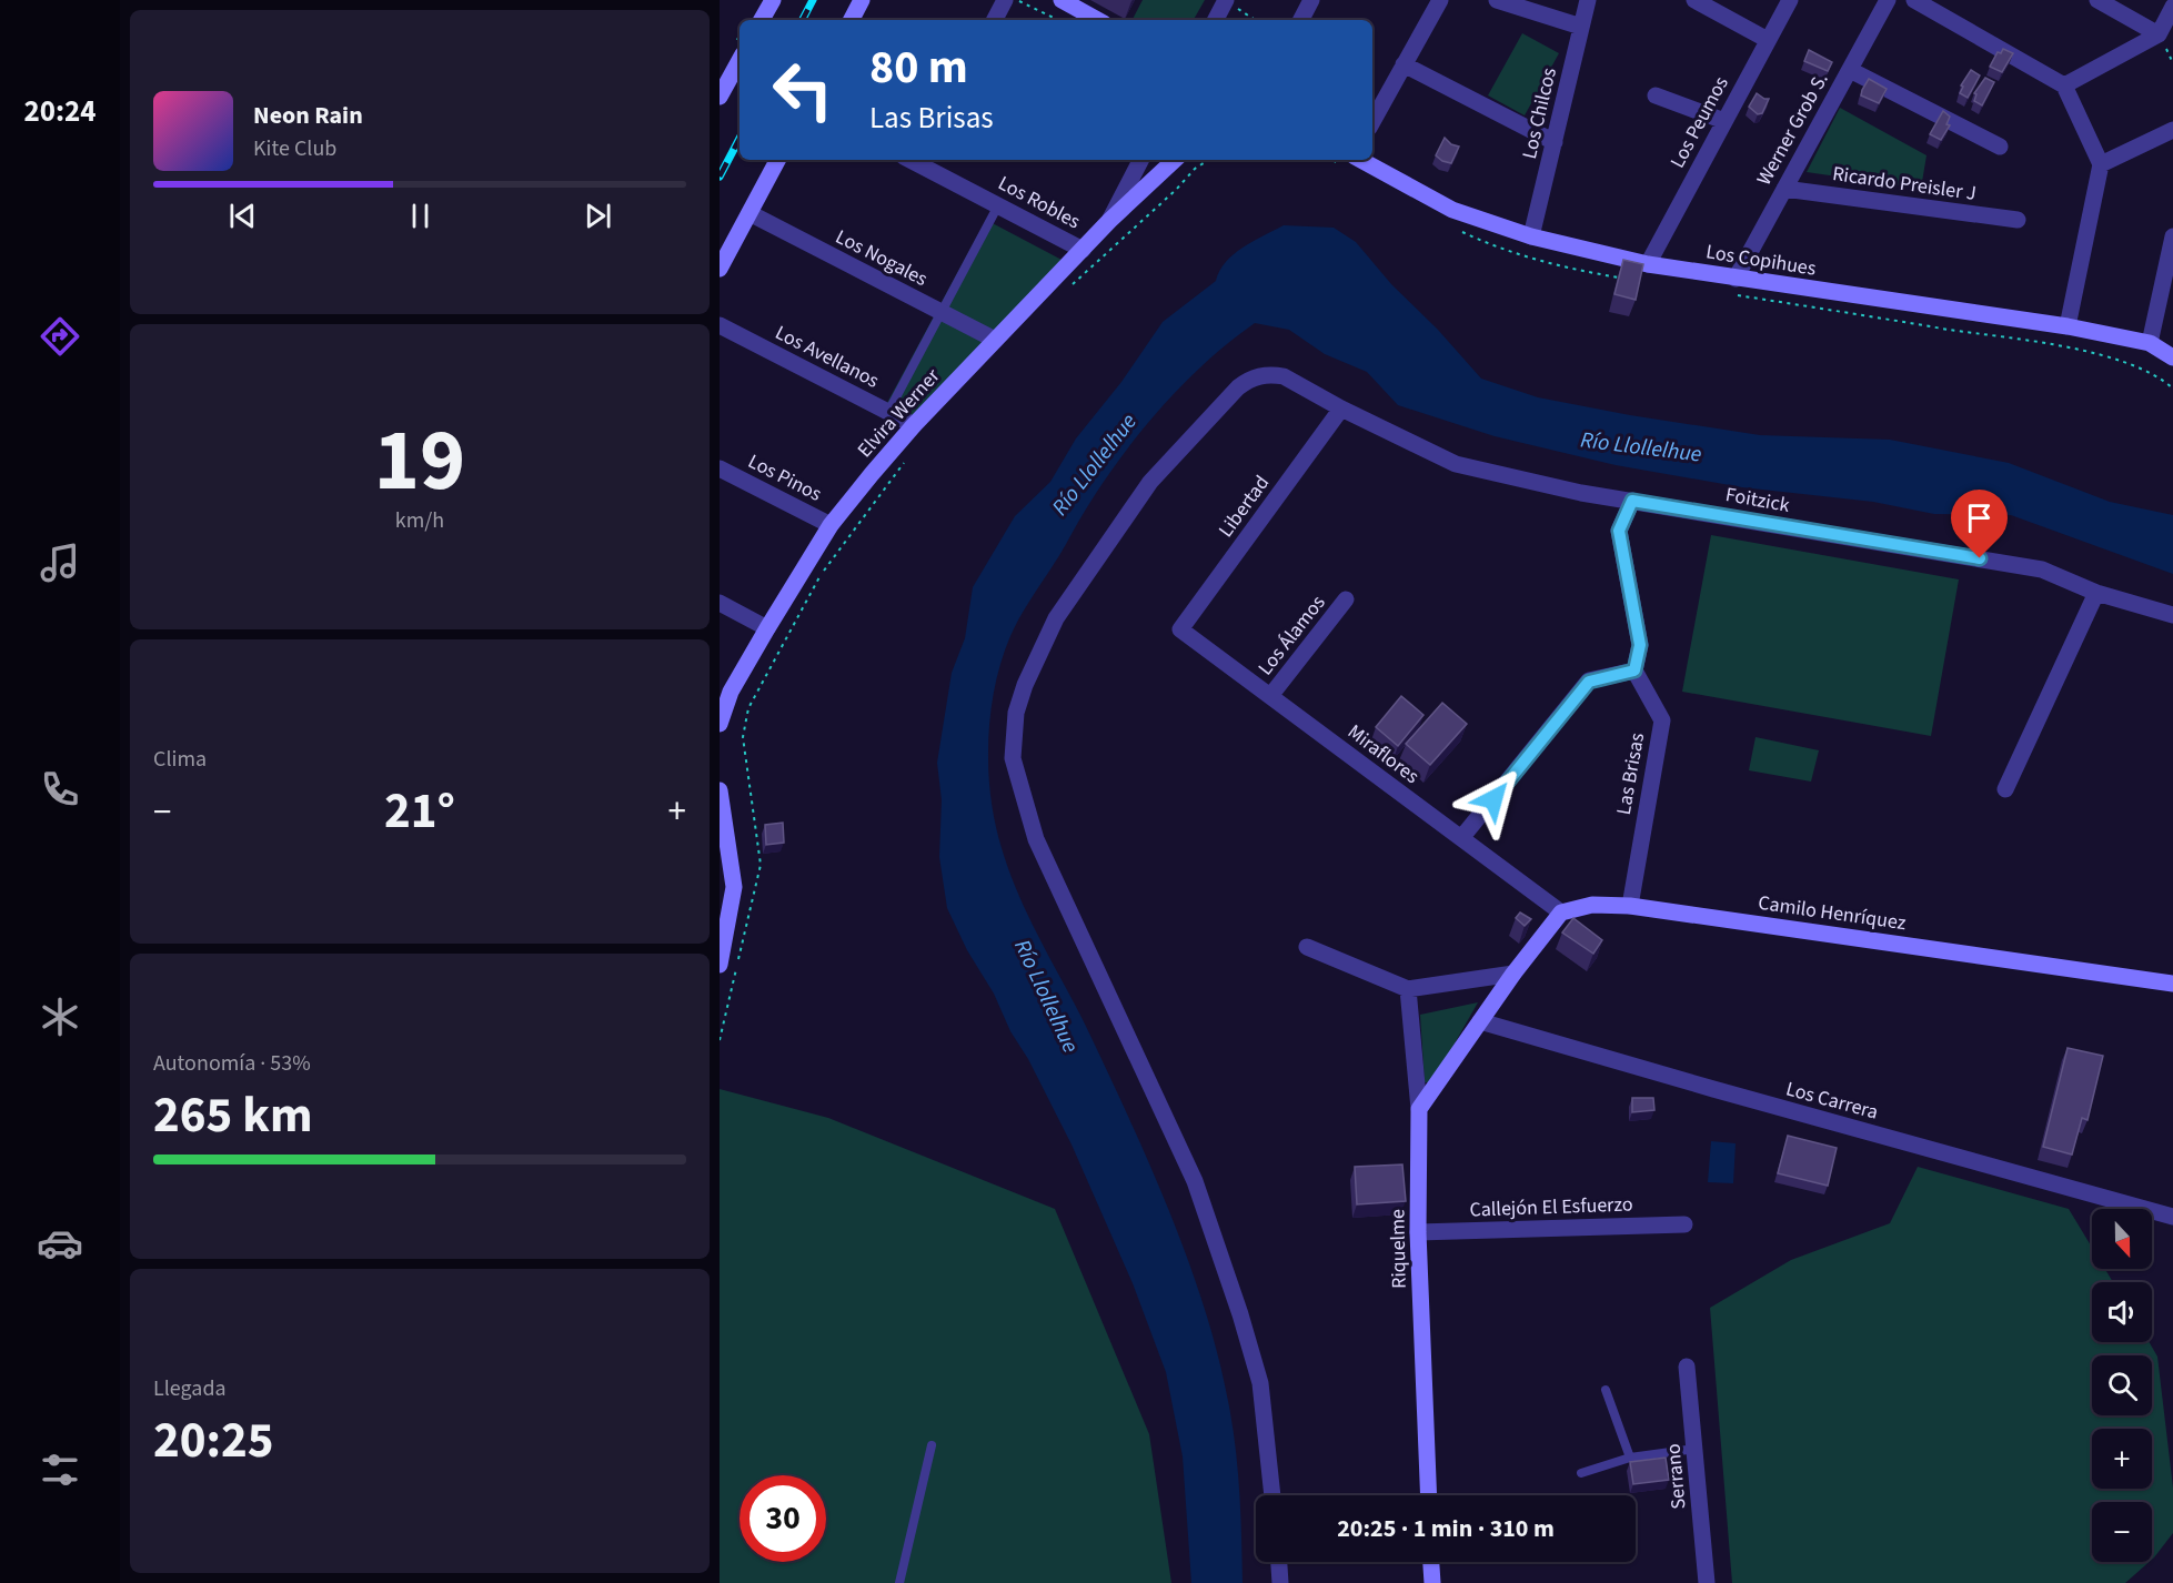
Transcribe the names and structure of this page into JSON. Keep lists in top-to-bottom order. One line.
{"streets":{"main road":["Los Copihues","Elvira Werner","Camilo Henríquez","Riquelme"],"street":["Los Chilcos","Los Peumos","Werner Grob S.","Ricardo Preisler J","Los Robles","Los Nogales","Los Avellanos","Los Pinos","Foitzick","Libertad","Los Álamos","Miraflores","Las Brisas","Los Carrera","Callejón El Esfuerzo","Serrano"]},"crossings":[["Los Chilcos","Los Copihues"],["Los Peumos","Los Copihues"],["Werner Grob S.","Ricardo Preisler J"],["Werner Grob S.","Los Copihues"],["Los Robles","Elvira Werner"],["Los Nogales","Elvira Werner"],["Los Avellanos","Elvira Werner"],["Elvira Werner","Los Pinos"],["Foitzick","Libertad"],["Libertad","Miraflores"],["Los Álamos","Miraflores"],["Miraflores","Camilo Henríquez"],["Las Brisas","Camilo Henríquez"],["Callejón El Esfuerzo","Riquelme"]],"water":["Río Llollelhue"],"north":"bottom","page":{"tabs":"20:24","turn":["80 m","Las Brisas"],"song":["Neon Rain","Kite Club"],"tile":[["19","km/h"],"Clima",["Autonomía · 53%","265 km"],["Llegada","20:25"]],"heat":["−","21°","+"],"map_buttons":["+","−"],"limit":"30","trip":"20:25 · 1 min · 310 m"}}
